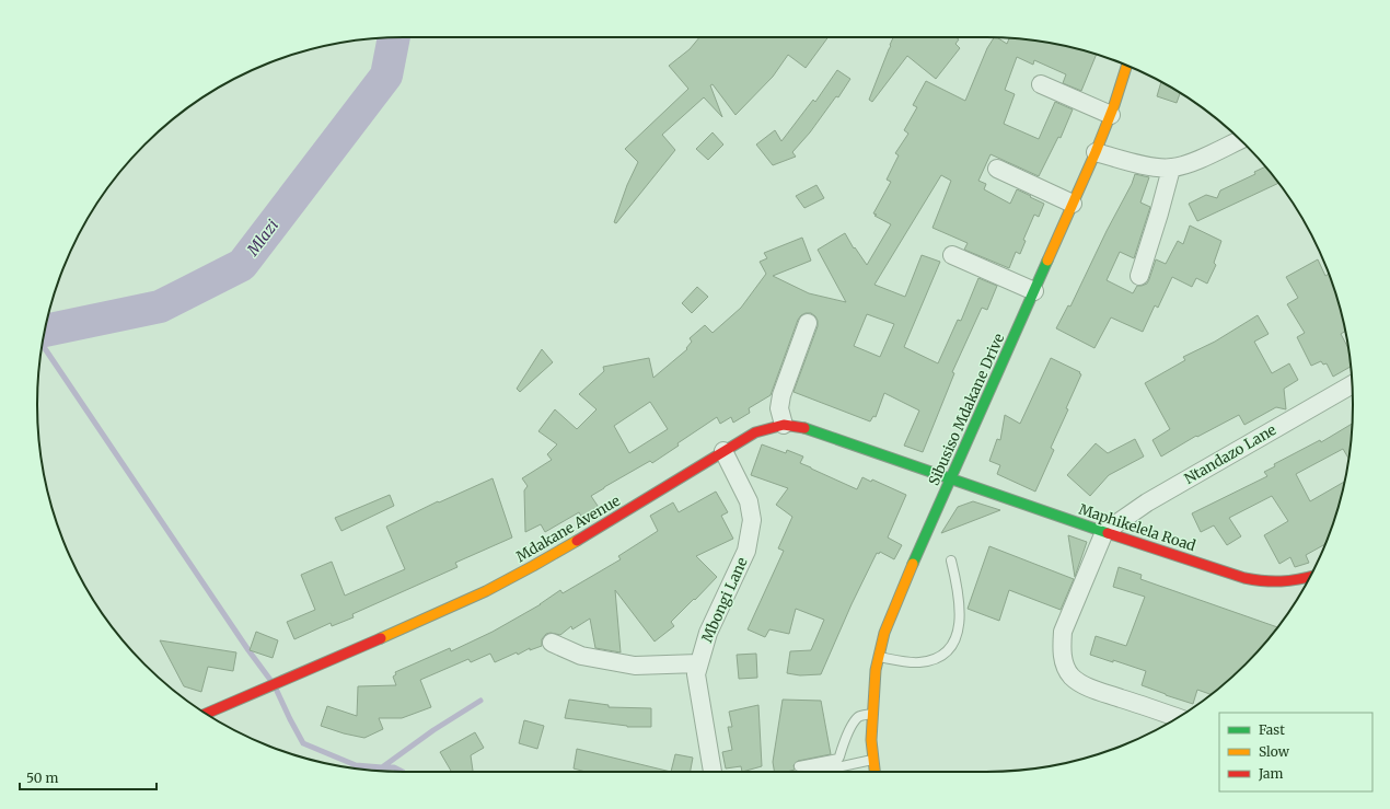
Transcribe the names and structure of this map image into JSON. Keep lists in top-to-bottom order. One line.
{"streets":{"street":["Sibusiso Mdakane Drive","Ntandazo Lane","Maphikelela Road","Mdakane Avenue","Mbongi Lane"]},"crossings":[["Sibusiso Mdakane Drive","Maphikelela Road"],["Sibusiso Mdakane Drive","Mdakane Avenue"],["Ntandazo Lane","Maphikelela Road"],["Maphikelela Road","Mdakane Avenue"],["Mdakane Avenue","Mbongi Lane"]],"water":["Mlazi"],"legend":["Fast","Slow","Jam"],"scale_bar":"50 m"}
